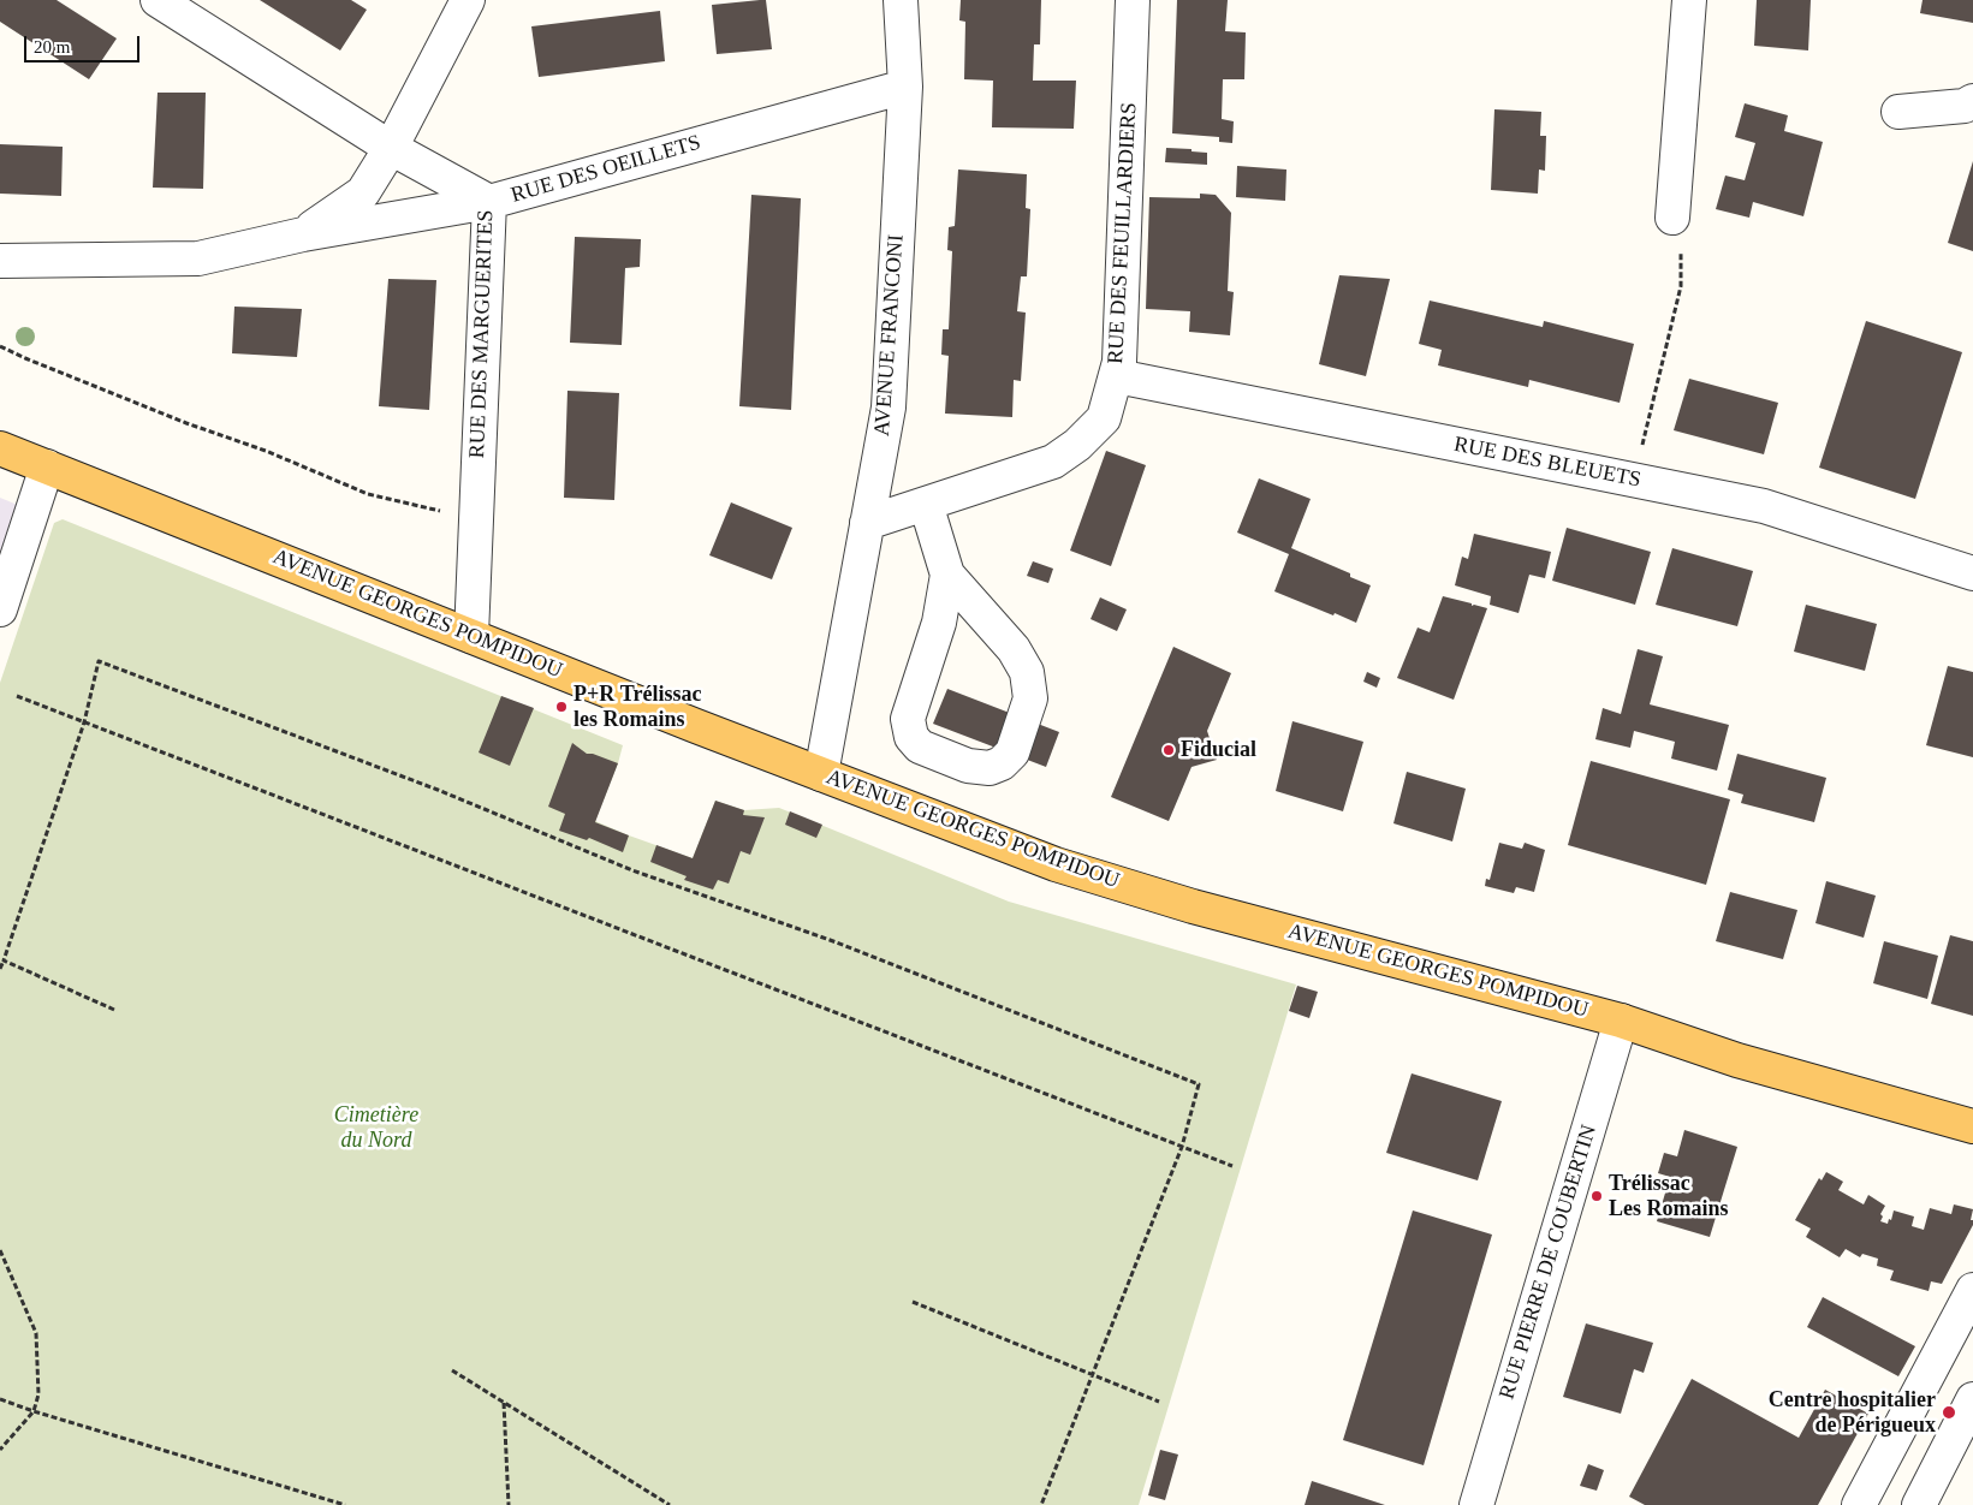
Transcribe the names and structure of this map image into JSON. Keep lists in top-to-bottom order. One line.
{"streets":{"main road":["AVENUE GEORGES POMPIDOU"],"street":["RUE DES OEILLETS","RUE DES FEUILLARDIERS","RUE DES MARGUERITES","AVENUE FRANCONI","RUE DES BLEUETS","RUE PIERRE DE COUBERTIN"]},"crossings":[["RUE DES OEILLETS","RUE DES MARGUERITES"],["RUE DES OEILLETS","AVENUE FRANCONI"],["RUE DES FEUILLARDIERS","AVENUE FRANCONI"],["RUE DES FEUILLARDIERS","RUE DES BLEUETS"],["RUE DES MARGUERITES","AVENUE GEORGES POMPIDOU"],["AVENUE FRANCONI","AVENUE GEORGES POMPIDOU"],["AVENUE GEORGES POMPIDOU","RUE PIERRE DE COUBERTIN"]],"parks":["Cimetière du Nord"],"places":["P+R Trélissac les Romains","Fiducial","Trélissac Les Romains","Centre hospitalier de Périgueux"],"scale_bar":"20 m"}
